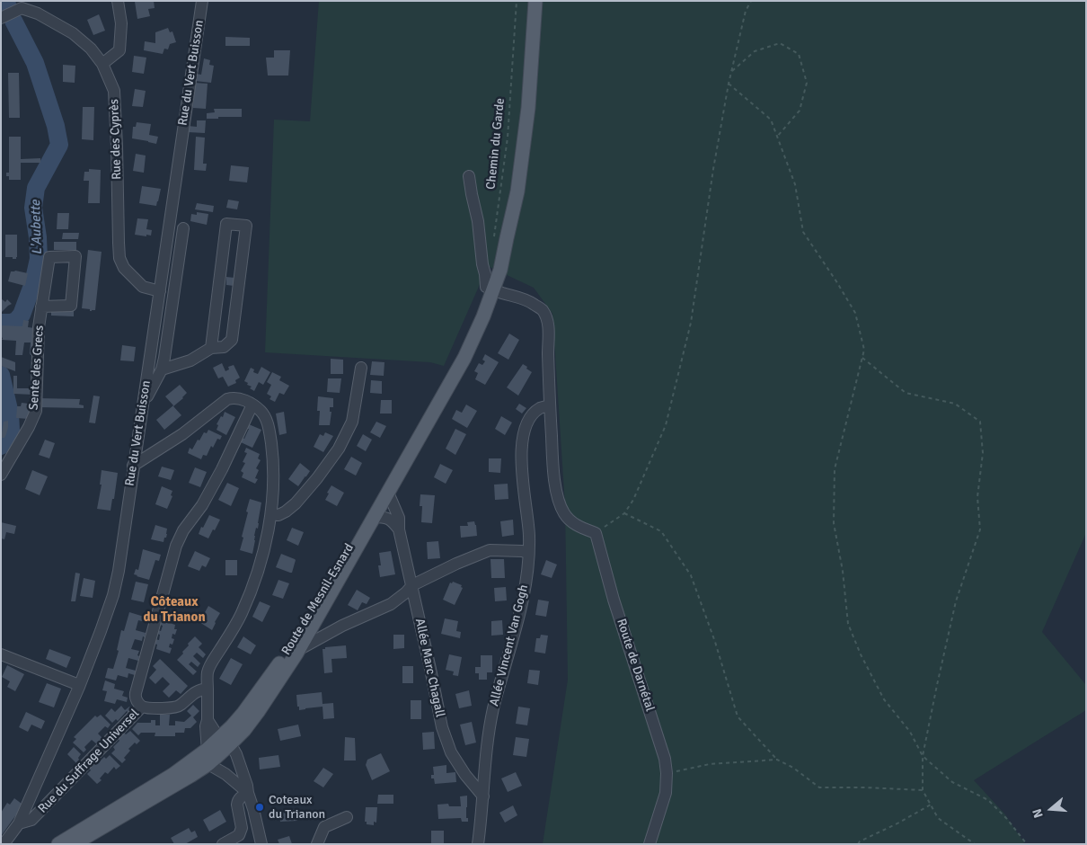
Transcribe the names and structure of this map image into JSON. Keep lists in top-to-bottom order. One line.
{"streets":{"main road":["Route de Mesnil-Esnard"],"street":["Rue du Vert Buisson","Rue des Cyprès","Sente des Grecs","Allée Vincent Van Gogh","Route de Darnétal","Allée Marc Chagall","Rue du Suffrage Universel"],"path":["Chemin du Garde"]},"crossings":[["Rue du Vert Buisson","Rue des Cyprès"],["Rue du Vert Buisson","Rue du Suffrage Universel"],["Route de Mesnil-Esnard","Allée Marc Chagall"],["Allée Vincent Van Gogh","Allée Marc Chagall"]],"districts":["Côteaux du Trianon"],"water":["L'Aubette"],"places":["Coteaux du Trianon"],"north":"left"}
